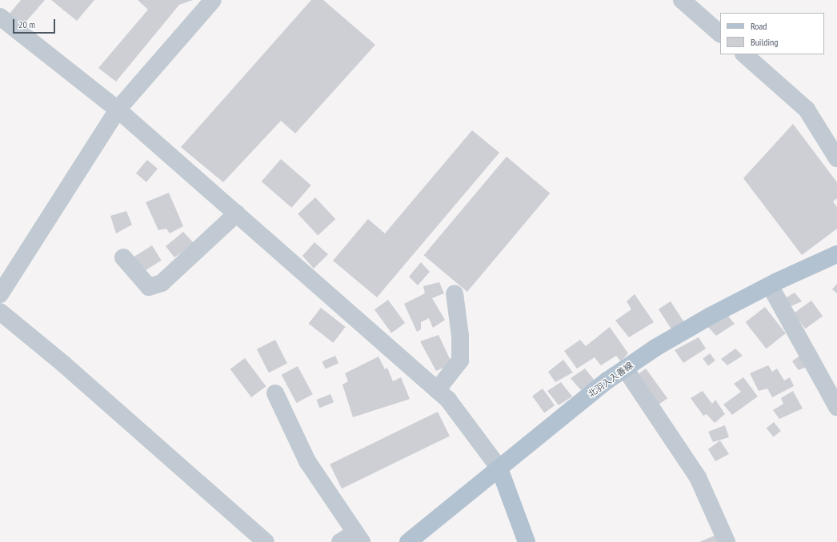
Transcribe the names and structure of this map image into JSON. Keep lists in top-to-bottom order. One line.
{"streets":{"main road":["北羽入入善線"]},"legend":["Road","Building"],"scale_bar":"20 m"}
